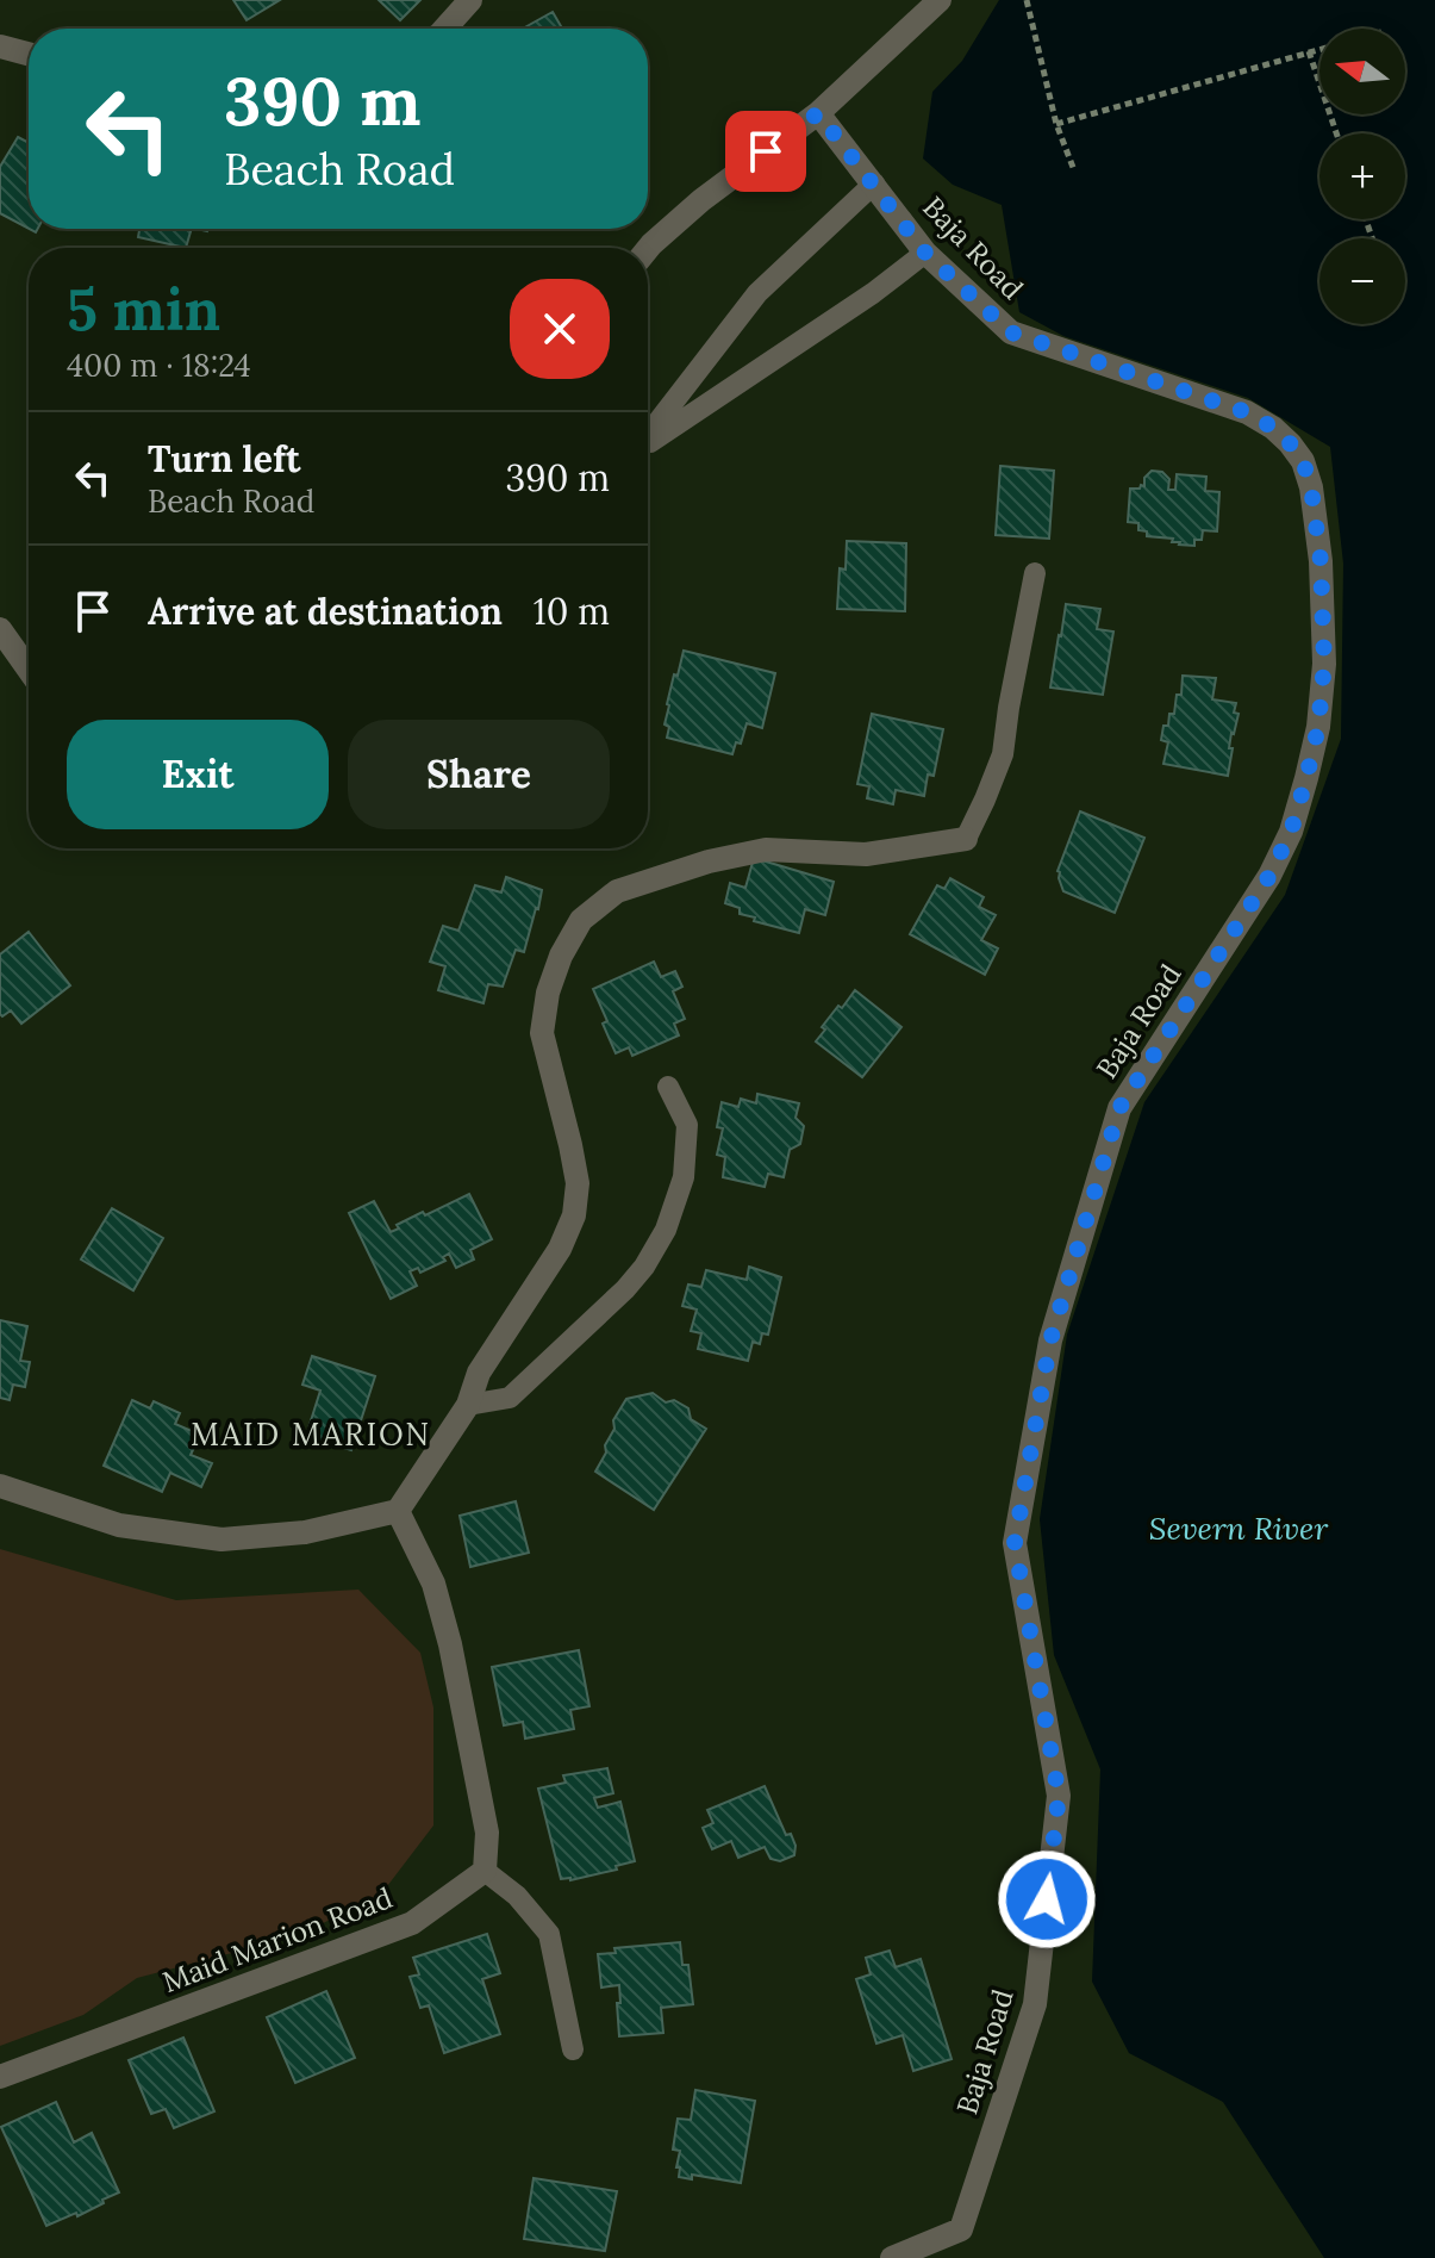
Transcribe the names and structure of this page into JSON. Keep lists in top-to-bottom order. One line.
{"streets":{"street":["Baja Road","Maid Marion Road"]},"districts":["MAID MARION"],"water":["Severn River"],"north":"left","page":{"map_buttons":["+","−"],"turn":["390 m","Beach Road"],"heading":["5 min","400 m · 18:24"],"list":[{"name":"Turn left","note":"Beach Road","value":"390 m"},{"name":"Arrive at destination","value":"10 m"}],"buttons":["Exit","Share"]}}
